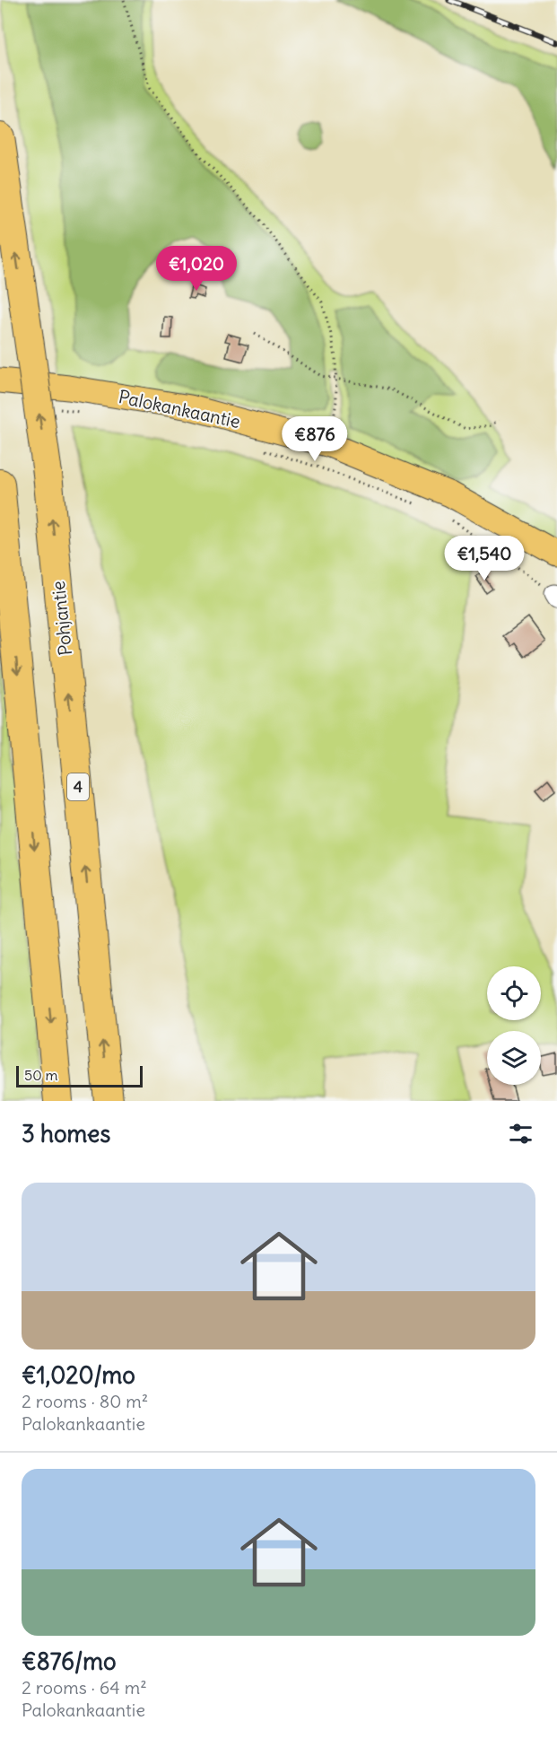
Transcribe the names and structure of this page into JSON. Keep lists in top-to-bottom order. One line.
{"streets":{"highway":["Pohjantie","4"],"main road":["Palokankaantie"]},"scale_bar":"50 m","page":{"price":["€1,020","€876","€1,540"],"scale":"50 m","heading":"3 homes","list":[{"name":"€1,020/mo","note":"2 rooms · 80 m² · Palokankaantie"},{"name":"€876/mo","note":"2 rooms · 64 m² · Palokankaantie"}]}}
